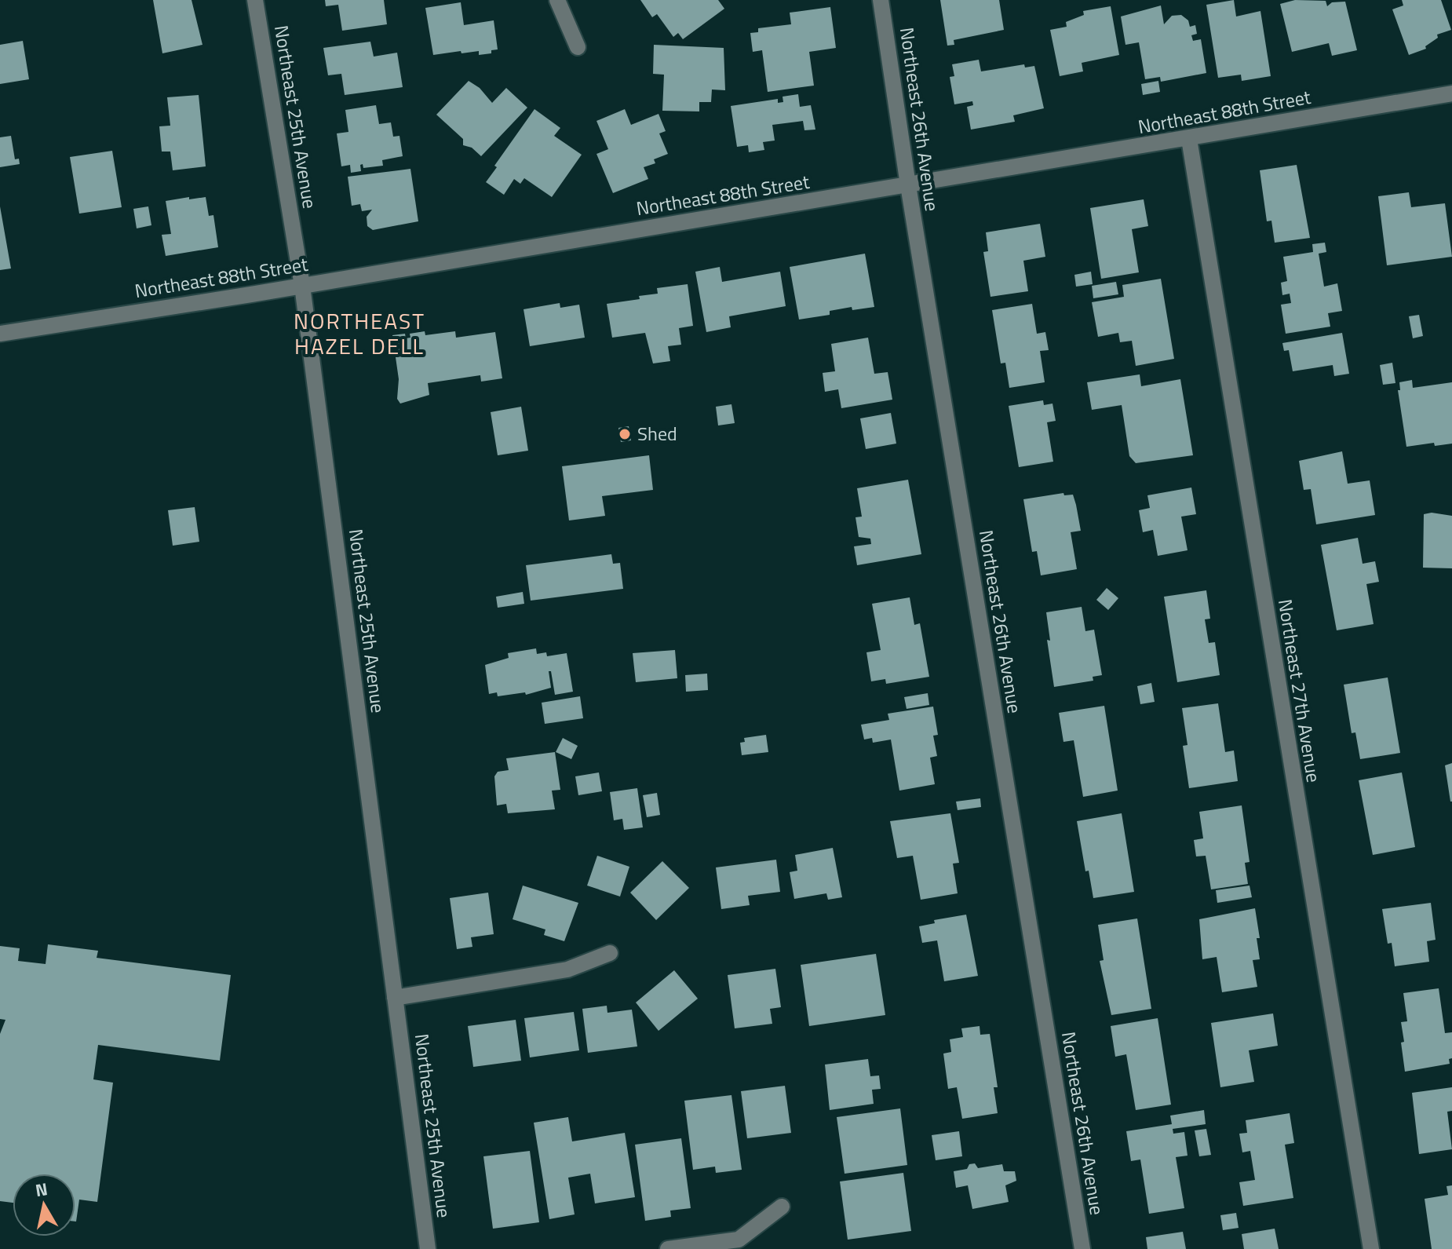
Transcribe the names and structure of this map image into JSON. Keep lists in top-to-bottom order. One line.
{"streets":{"street":["Northeast 88th Street","Northeast 25th Avenue","Northeast 26th Avenue","Northeast 27th Avenue"]},"crossings":[["Northeast 88th Street","Northeast 25th Avenue"],["Northeast 88th Street","Northeast 26th Avenue"],["Northeast 88th Street","Northeast 27th Avenue"]],"districts":["NORTHEAST HAZEL DELL"],"places":["Shed"],"north":"top"}
